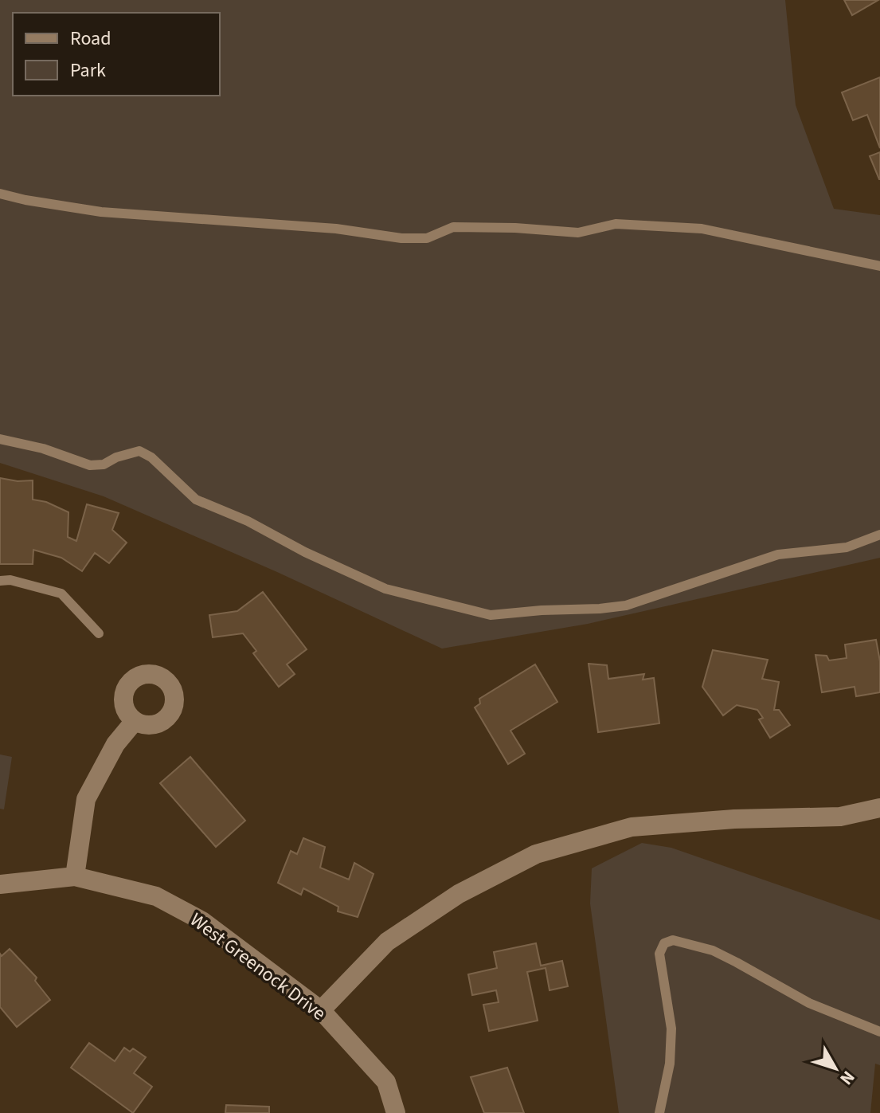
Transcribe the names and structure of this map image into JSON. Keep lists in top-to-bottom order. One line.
{"streets":{"street":["West Greenock Drive"]},"legend":["Road","Park"],"north":"bottom right"}
